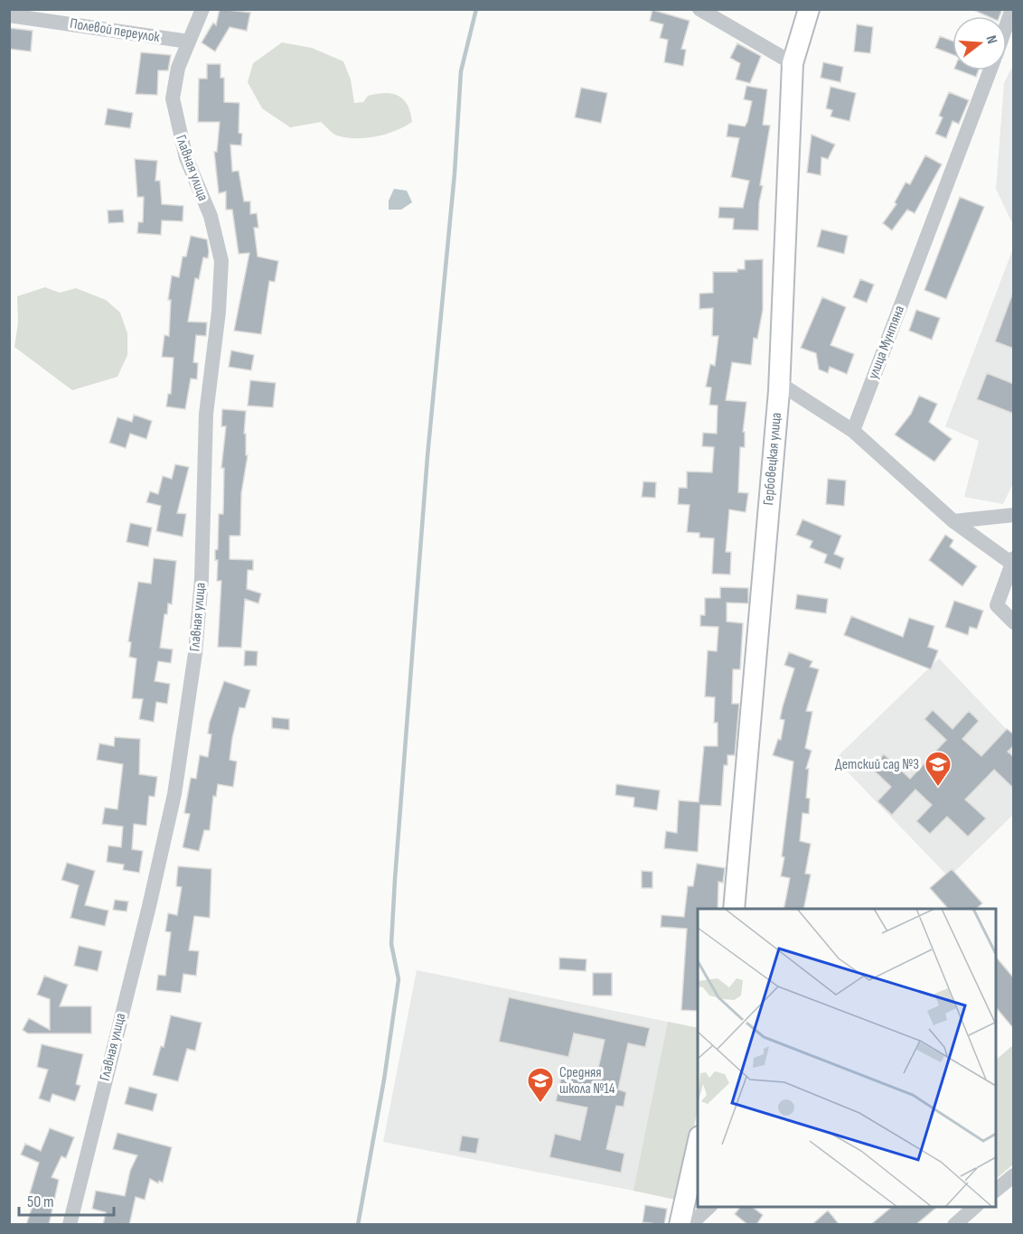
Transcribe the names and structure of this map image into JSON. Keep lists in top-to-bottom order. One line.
{"streets":{"street":["Полевой переулок","Главная улица","улица Мунтяна","Гербовецкая улица"]},"crossings":[["Полевой переулок","Главная улица"]],"places":{"school or university":["Детский сад №3","Средняя школа №14"]},"scale_bar":"50 m","north":"right"}
